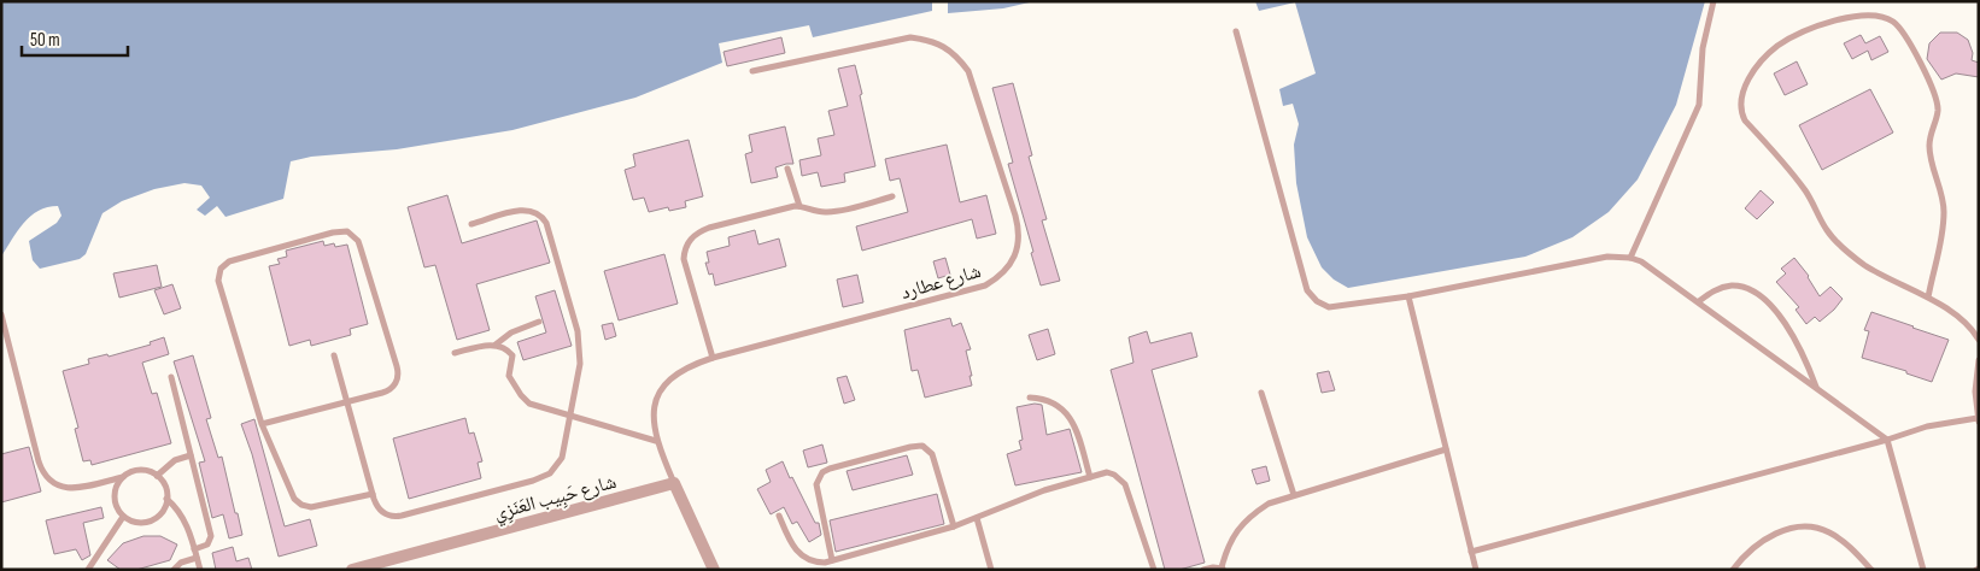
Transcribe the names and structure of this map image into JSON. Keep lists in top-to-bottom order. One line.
{"streets":{"street":["شارع حَبِيب العَنَزِي"],"lane":["شارع عطارد"]},"crossings":[["شارع عطارد","شارع حَبِيب العَنَزِي"]],"scale_bar":"50 m"}
